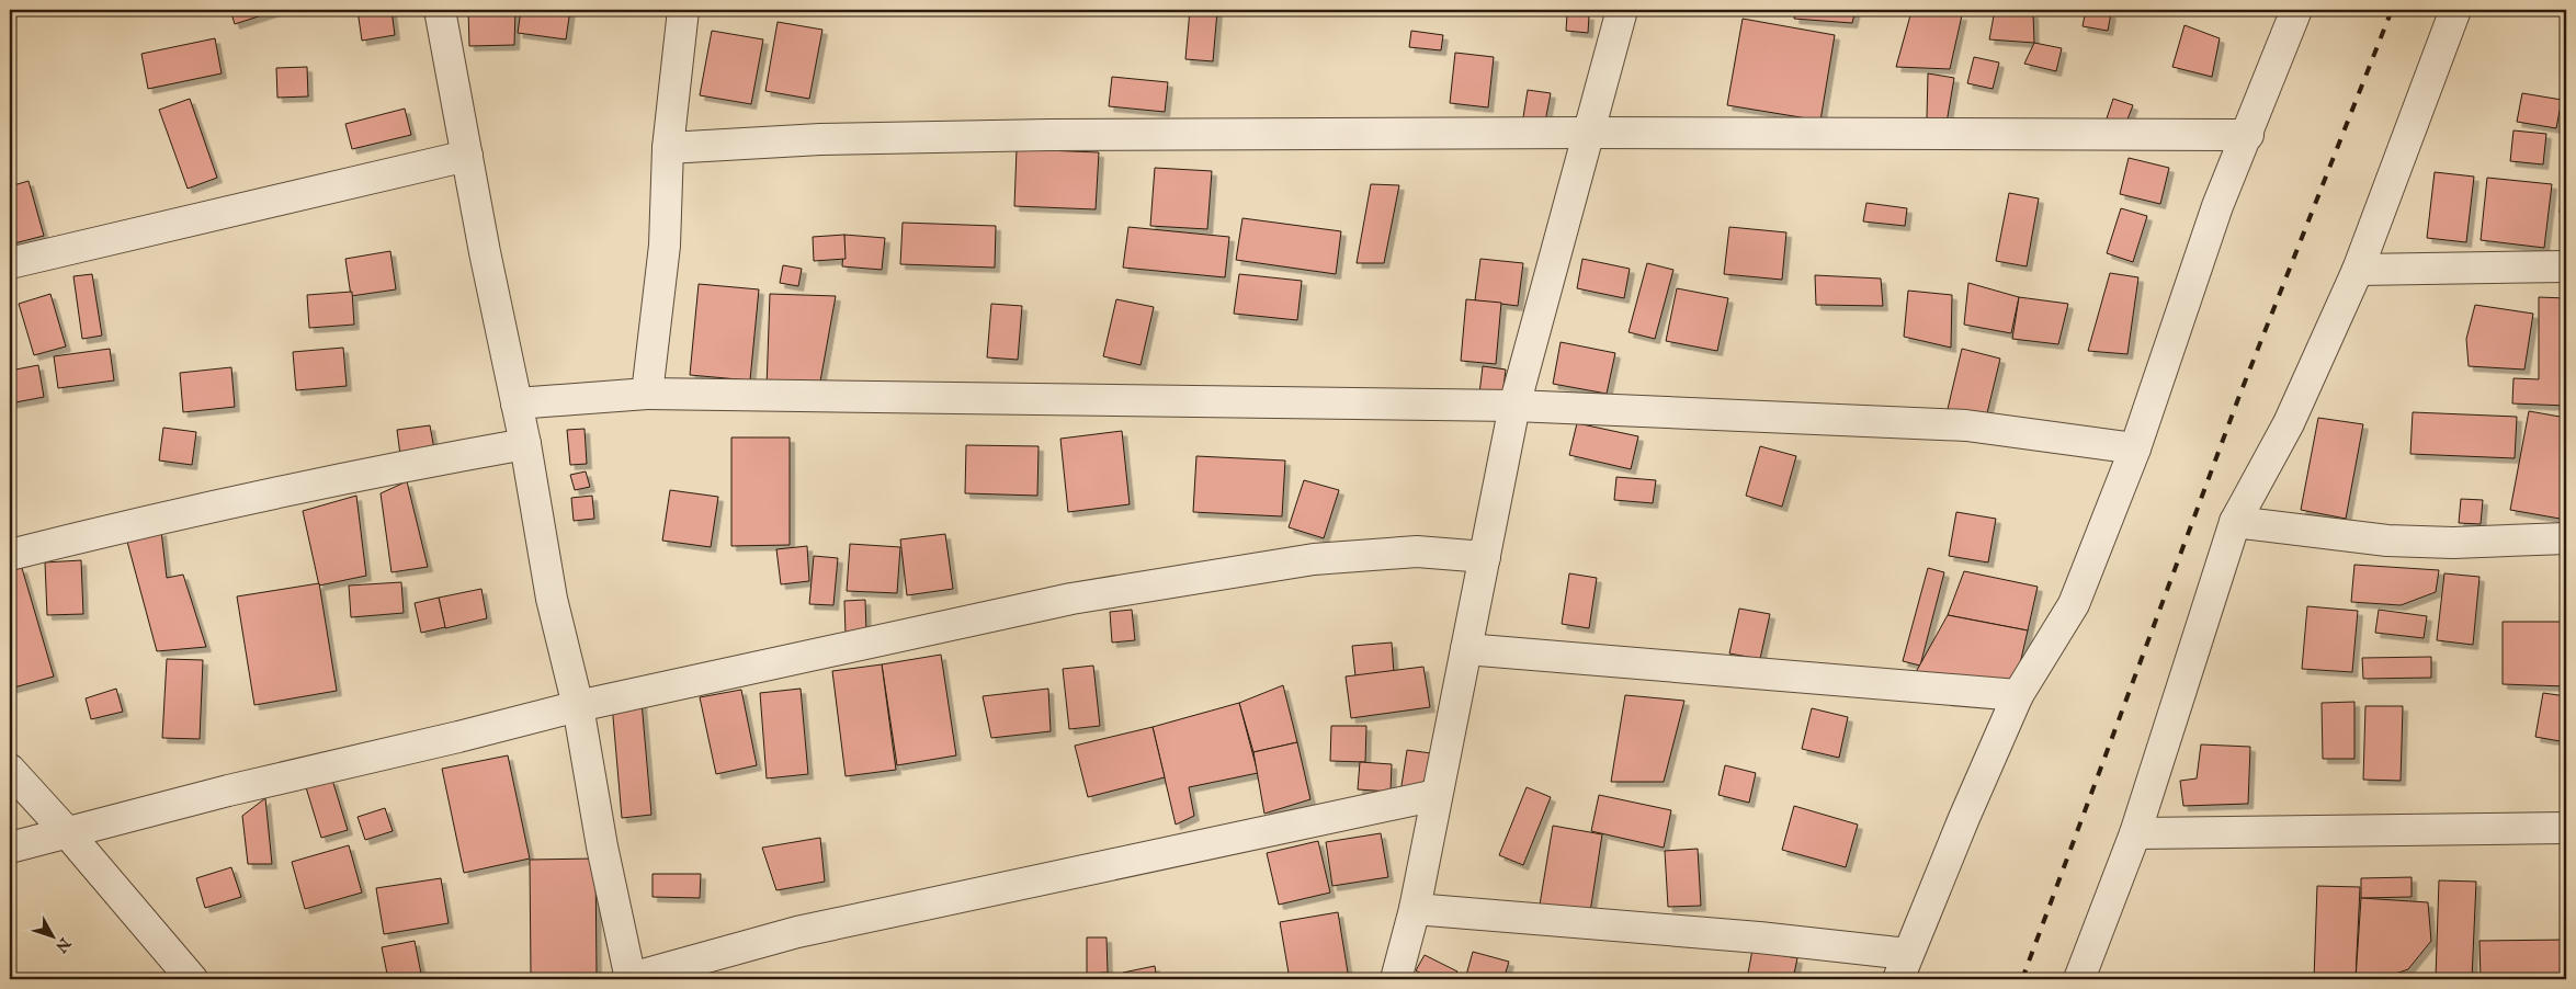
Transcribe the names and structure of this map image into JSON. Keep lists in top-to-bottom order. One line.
{"north":"bottom right"}
